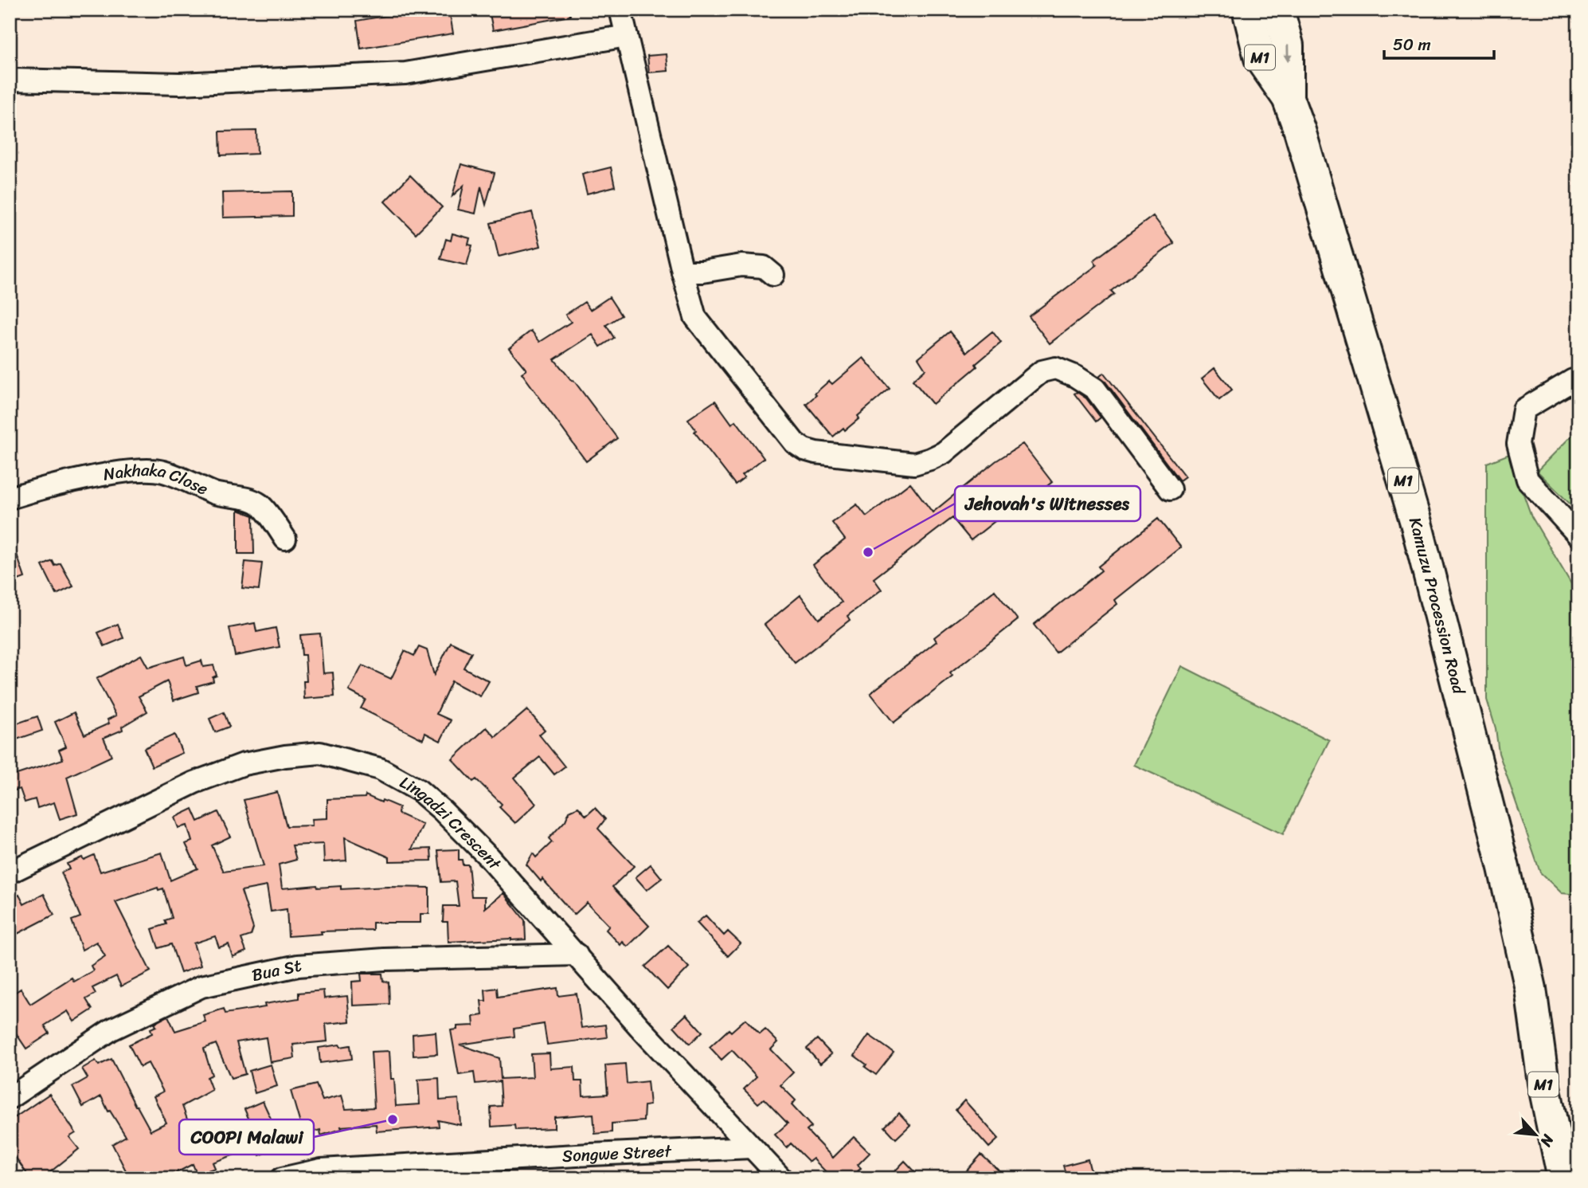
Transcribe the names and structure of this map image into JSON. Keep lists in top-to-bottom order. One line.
{"streets":{"highway":["M1","Kamuzu Procession Road"],"street":["Nakhaka Close","Lingadzi Crescent","Bua St","Songwe Street"]},"crossings":[["Lingadzi Crescent","Bua St"],["Lingadzi Crescent","Songwe Street"]],"places":["Jehovah's Witnesses","COOPI Malawi"],"scale_bar":"50 m","north":"bottom right"}
